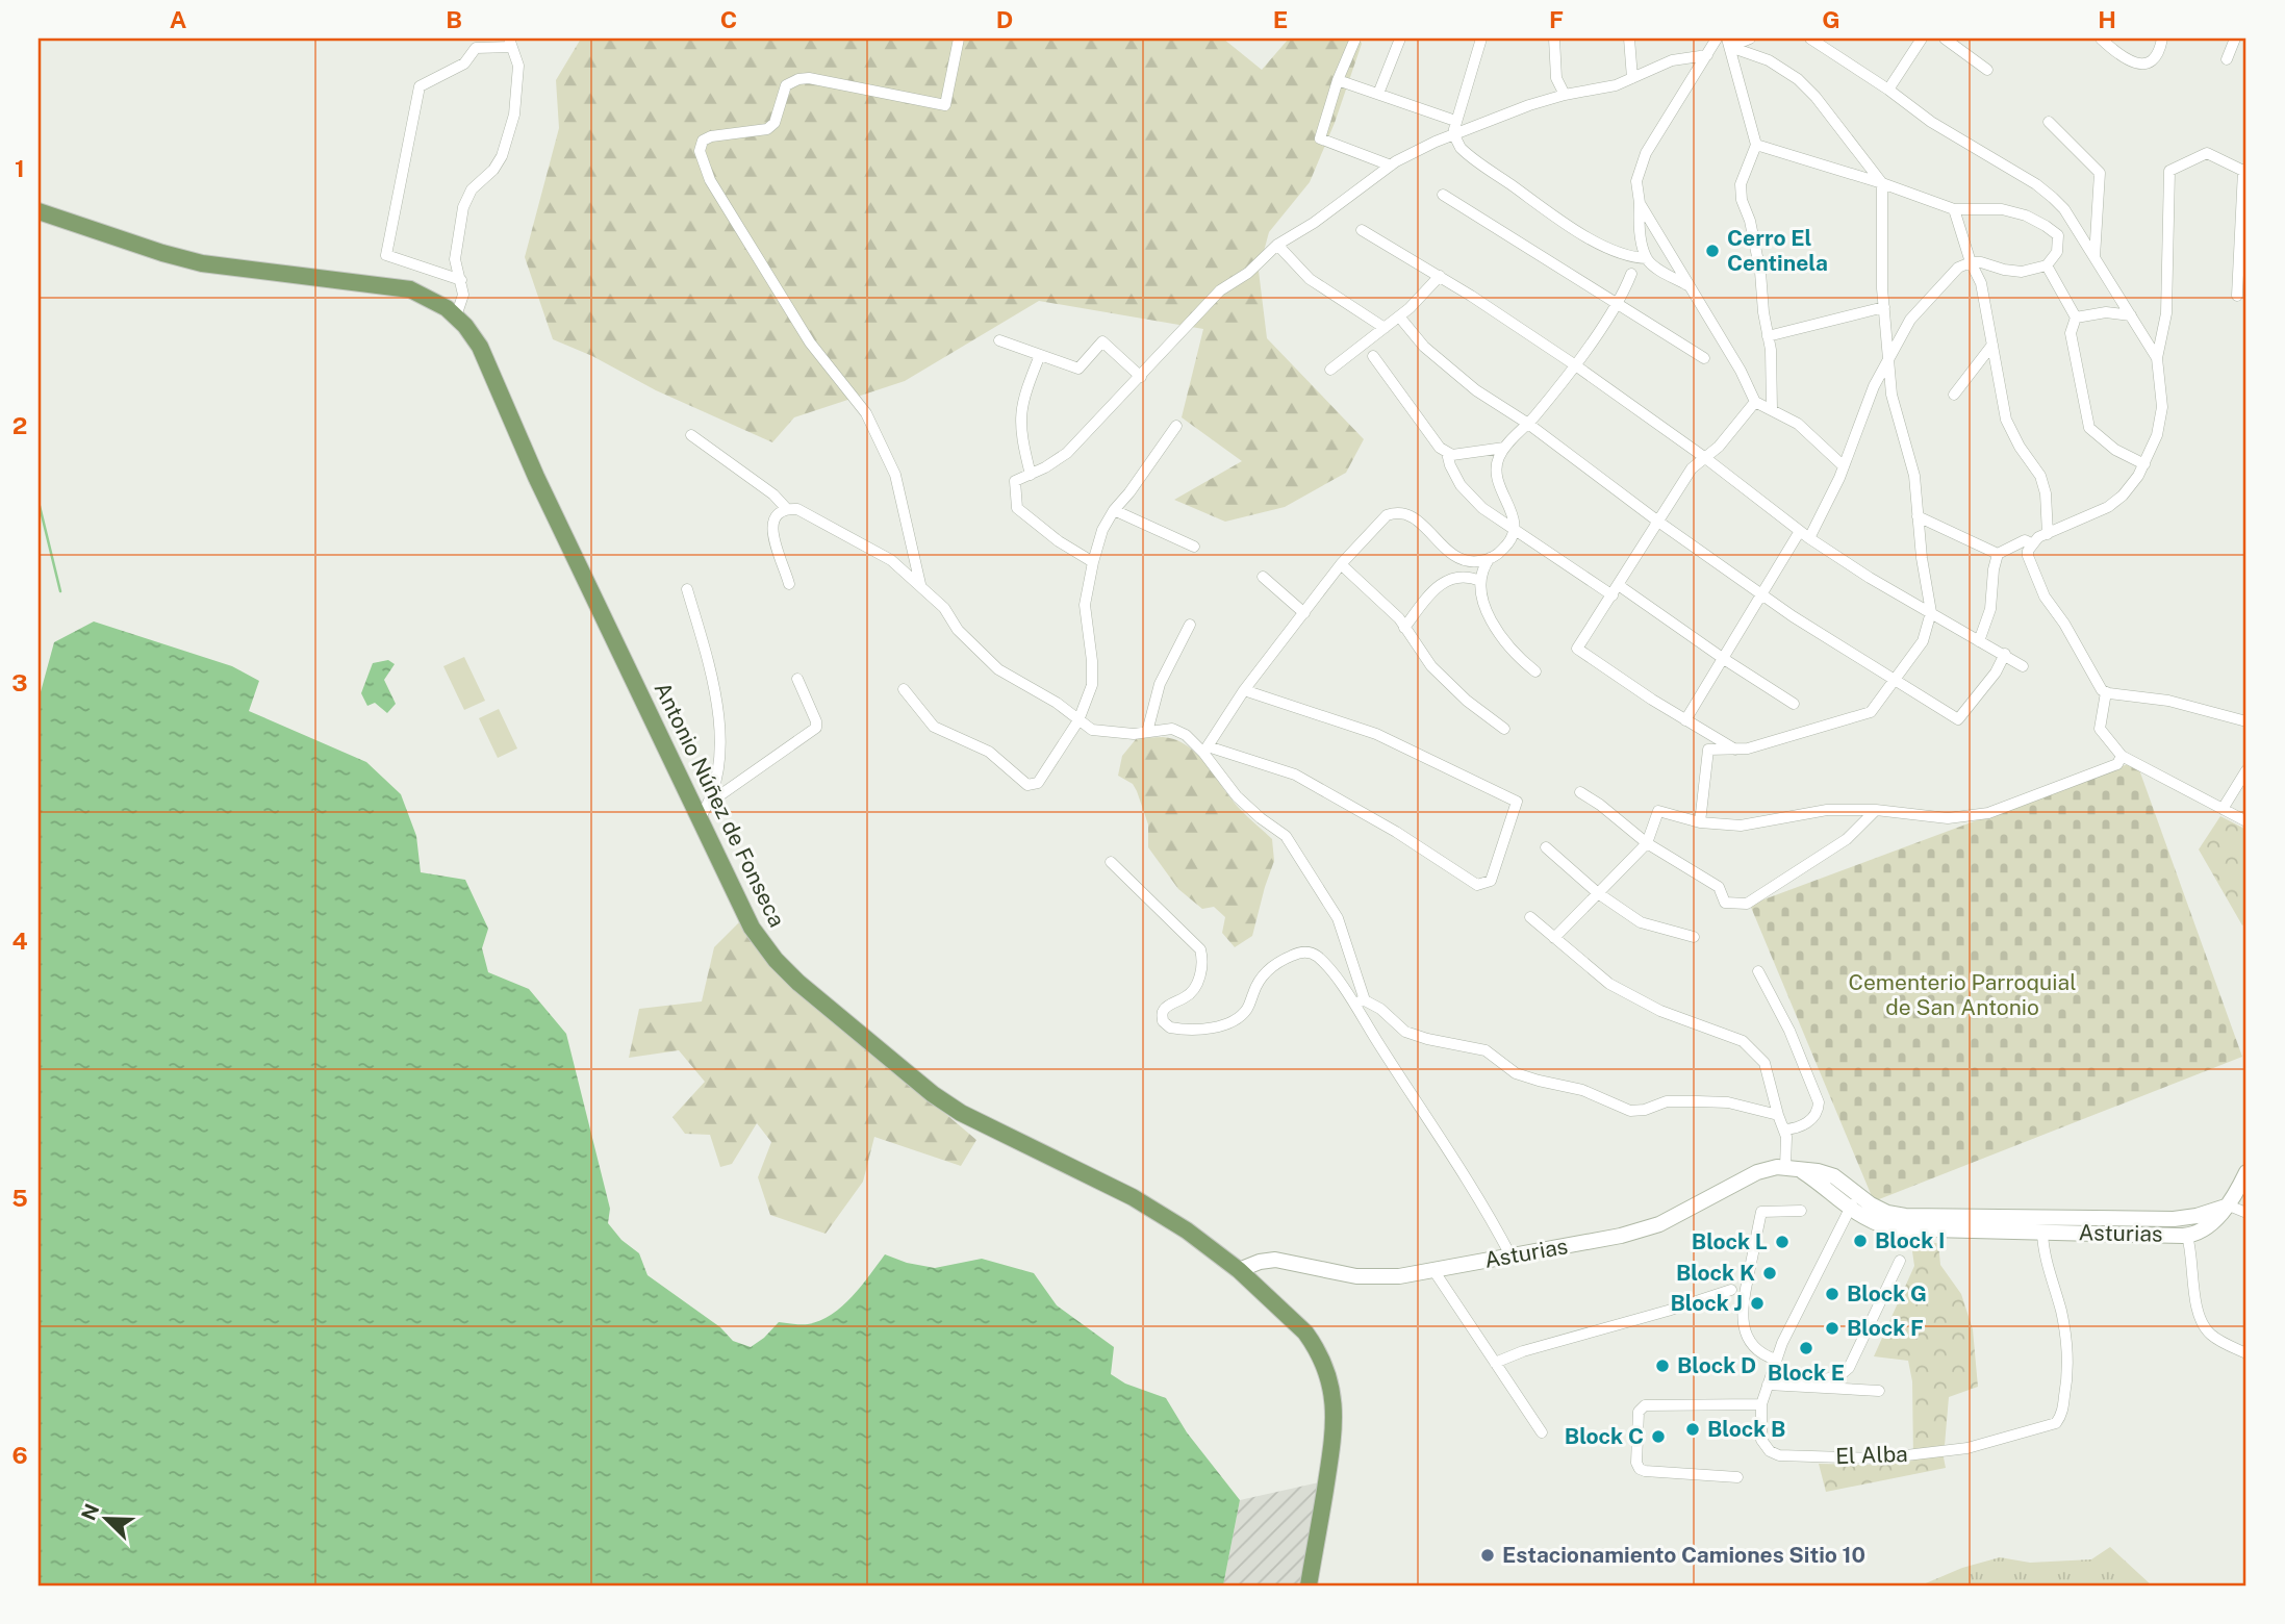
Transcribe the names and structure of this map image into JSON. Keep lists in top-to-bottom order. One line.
{"streets":{"main road":["Antonio Núñez de Fonseca"],"street":["Asturias","El Alba"]},"crossings":[["Antonio Núñez de Fonseca","Asturias"],["Asturias","El Alba"]],"parks":["Cementerio Parroquial de San Antonio"],"places":["Cerro El Centinela","Block I","Block L","Block K","Block G","Block J","Block F","Block E","Block D","Block B","Block C","Estacionamiento Camiones Sitio 10"],"north":"top left","grid":{"columns":["A","B","C","D","E","F","G","H"],"rows":["1","2","3","4","5","6"]}}
